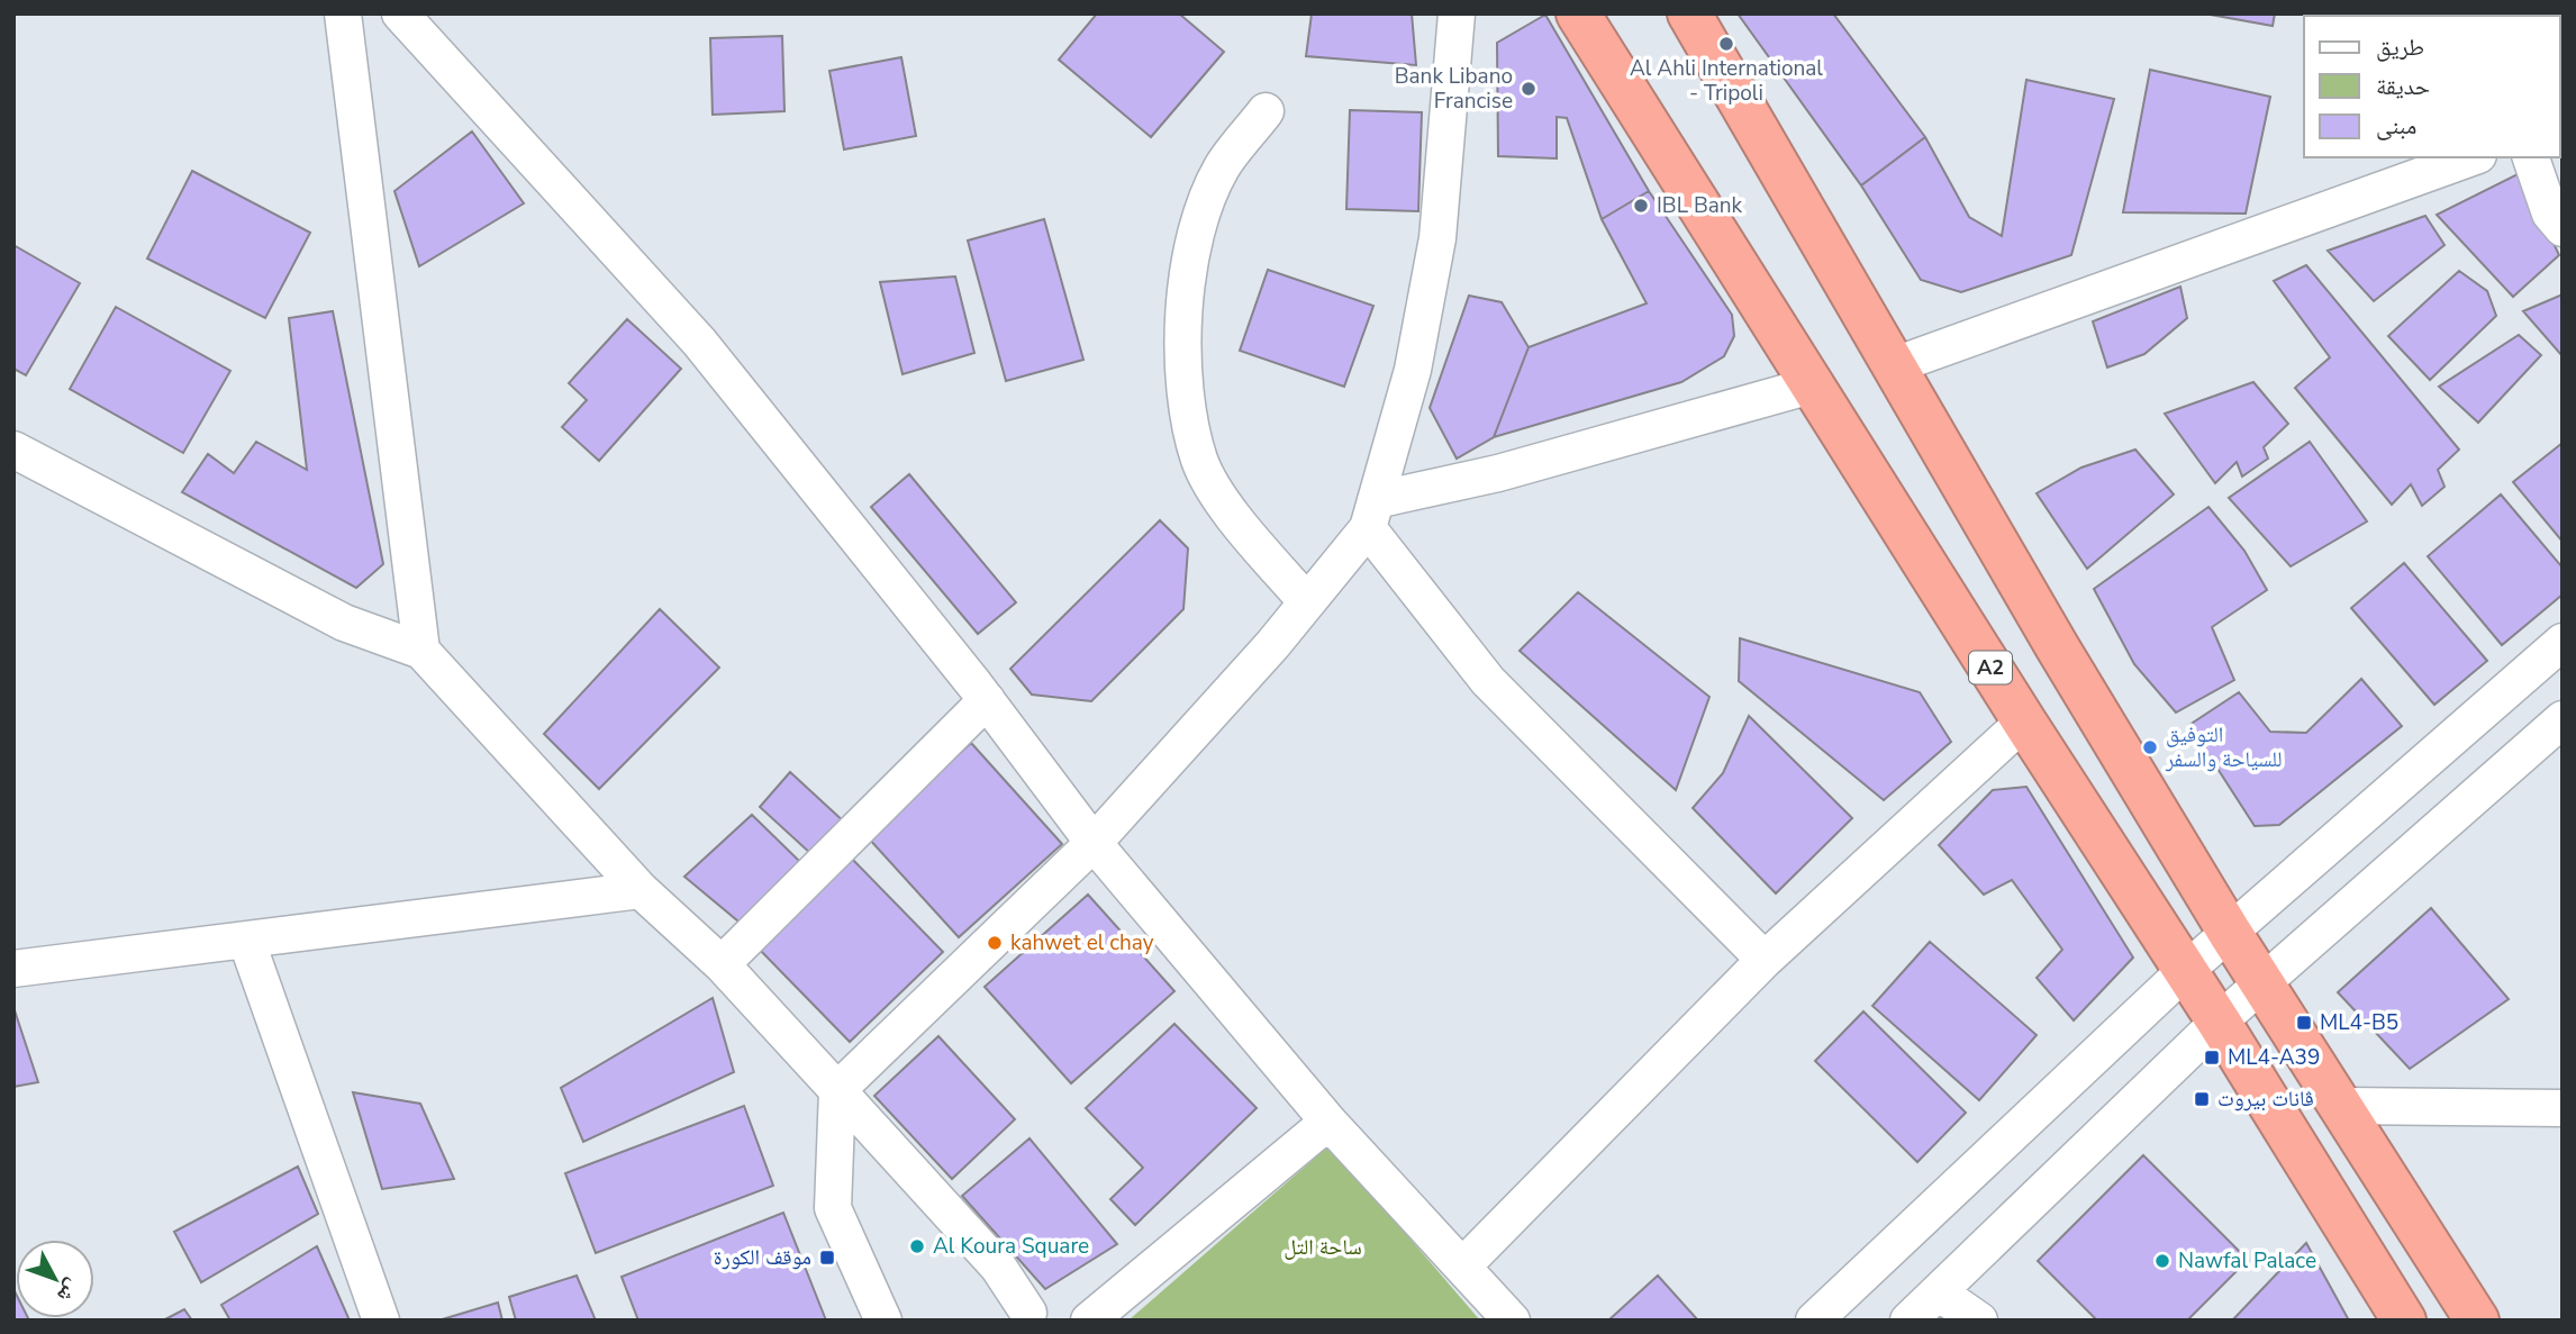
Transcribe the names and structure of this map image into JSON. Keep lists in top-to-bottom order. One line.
{"streets":{"highway":["A2"]},"parks":["ساحة التل"],"places":{"other":["Al Ahli International - Tripoli","Bank Libano Francise","IBL Bank","التوفيق للسياحة والسفر","kahwet el chay","Al Koura Square","Nawfal Palace"],"transit":["ML4-B5","ML4-A39","ڤانات بيروت","موقف الكورة"]},"legend":["طريق","حديقة","مبنى"],"north":"bottom right"}
